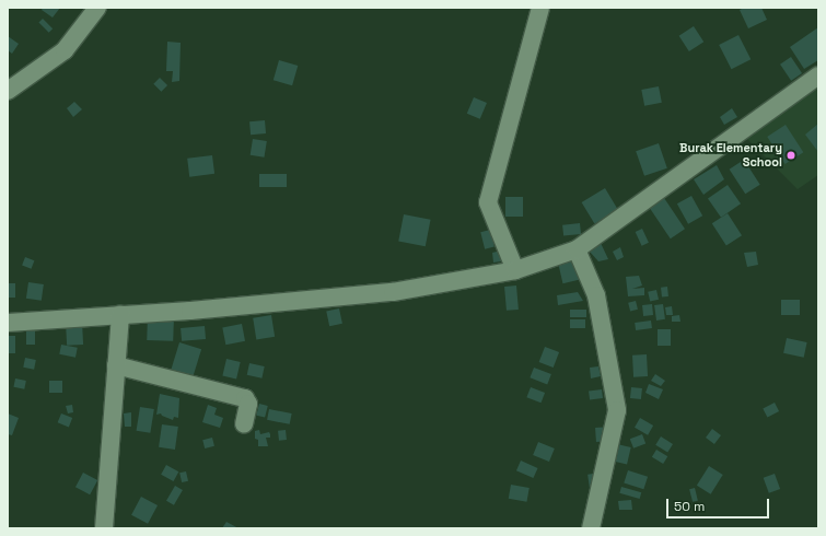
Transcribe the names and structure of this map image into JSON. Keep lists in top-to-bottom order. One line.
{"places":["Burak Elementary School"],"scale_bar":"50 m"}
